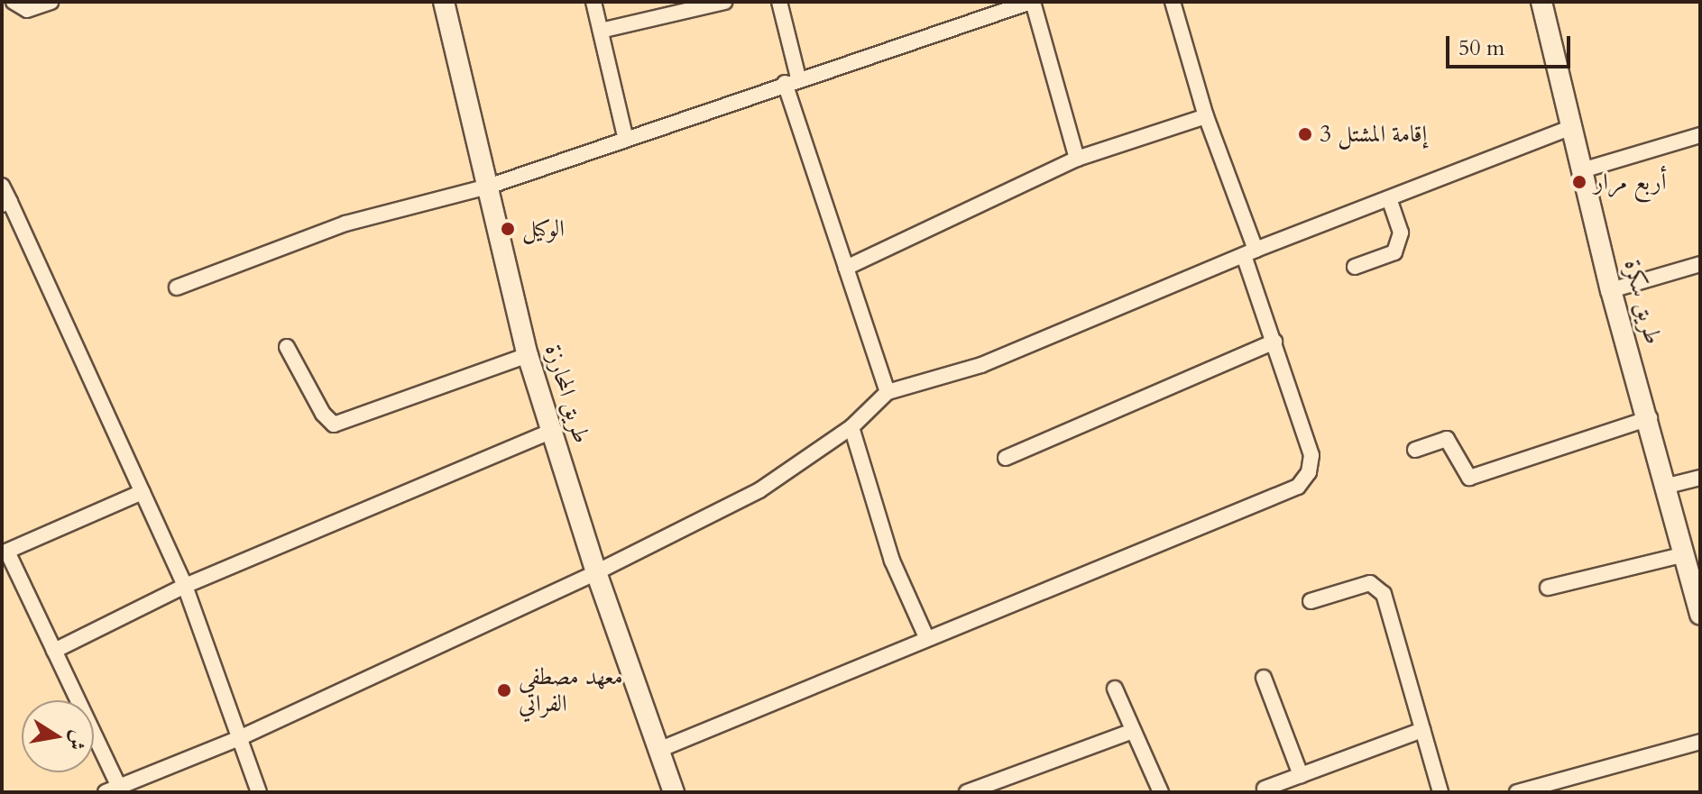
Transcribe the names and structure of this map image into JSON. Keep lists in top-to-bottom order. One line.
{"streets":{"main road":["طريق سكرة","طريق المحارزة"]},"places":["إقامة المشتل 3","أربع مرار","الوكيل","معهد مصطفى الفراتي"],"scale_bar":"50 m","north":"right"}
